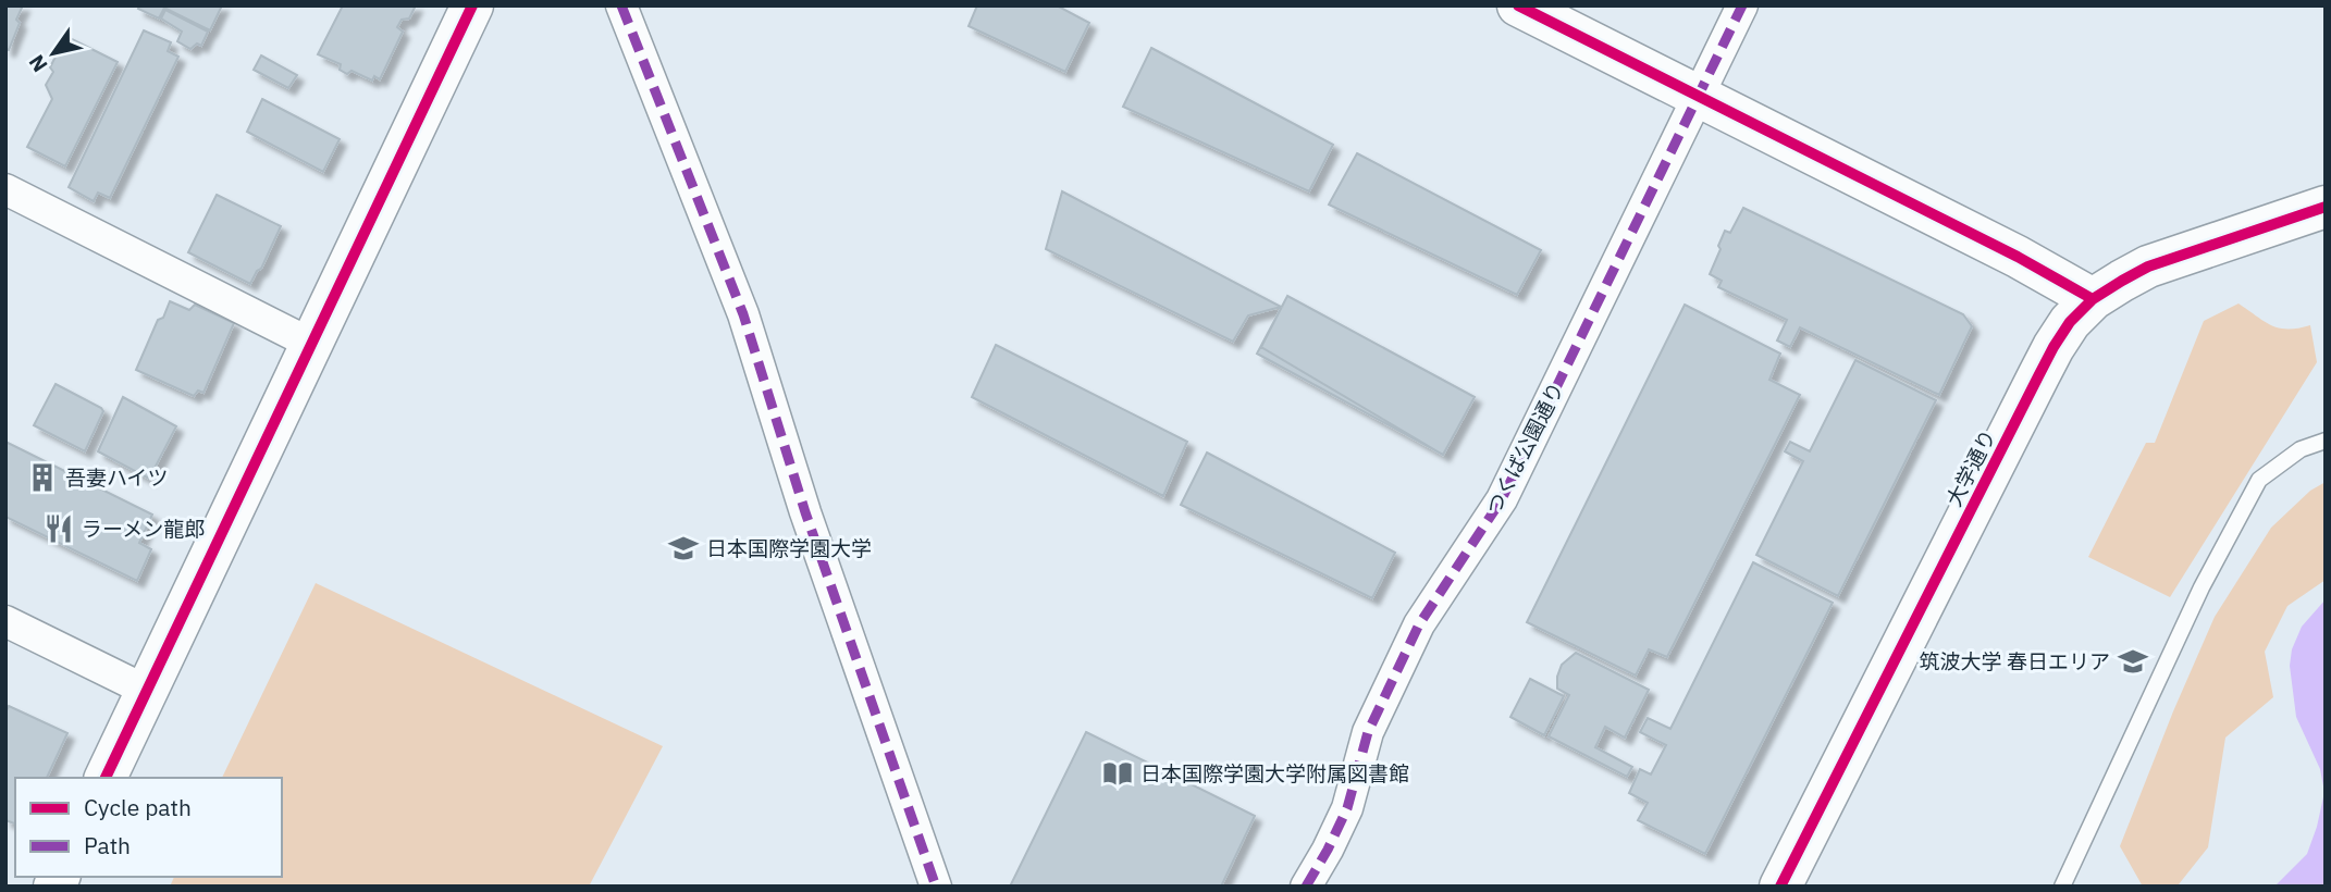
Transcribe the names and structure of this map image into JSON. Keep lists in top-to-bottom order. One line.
{"streets":{"street":["つくば公園通り","大学通り"]},"places":{"building":["吾妻ハイツ"],"restaurant":["ラーメン龍郎"],"school or university":["日本国際学園大学","筑波大学 春日エリア"],"library":["日本国際学園大学附属図書館"]},"legend":["Cycle path","Path"],"north":"bottom left"}
